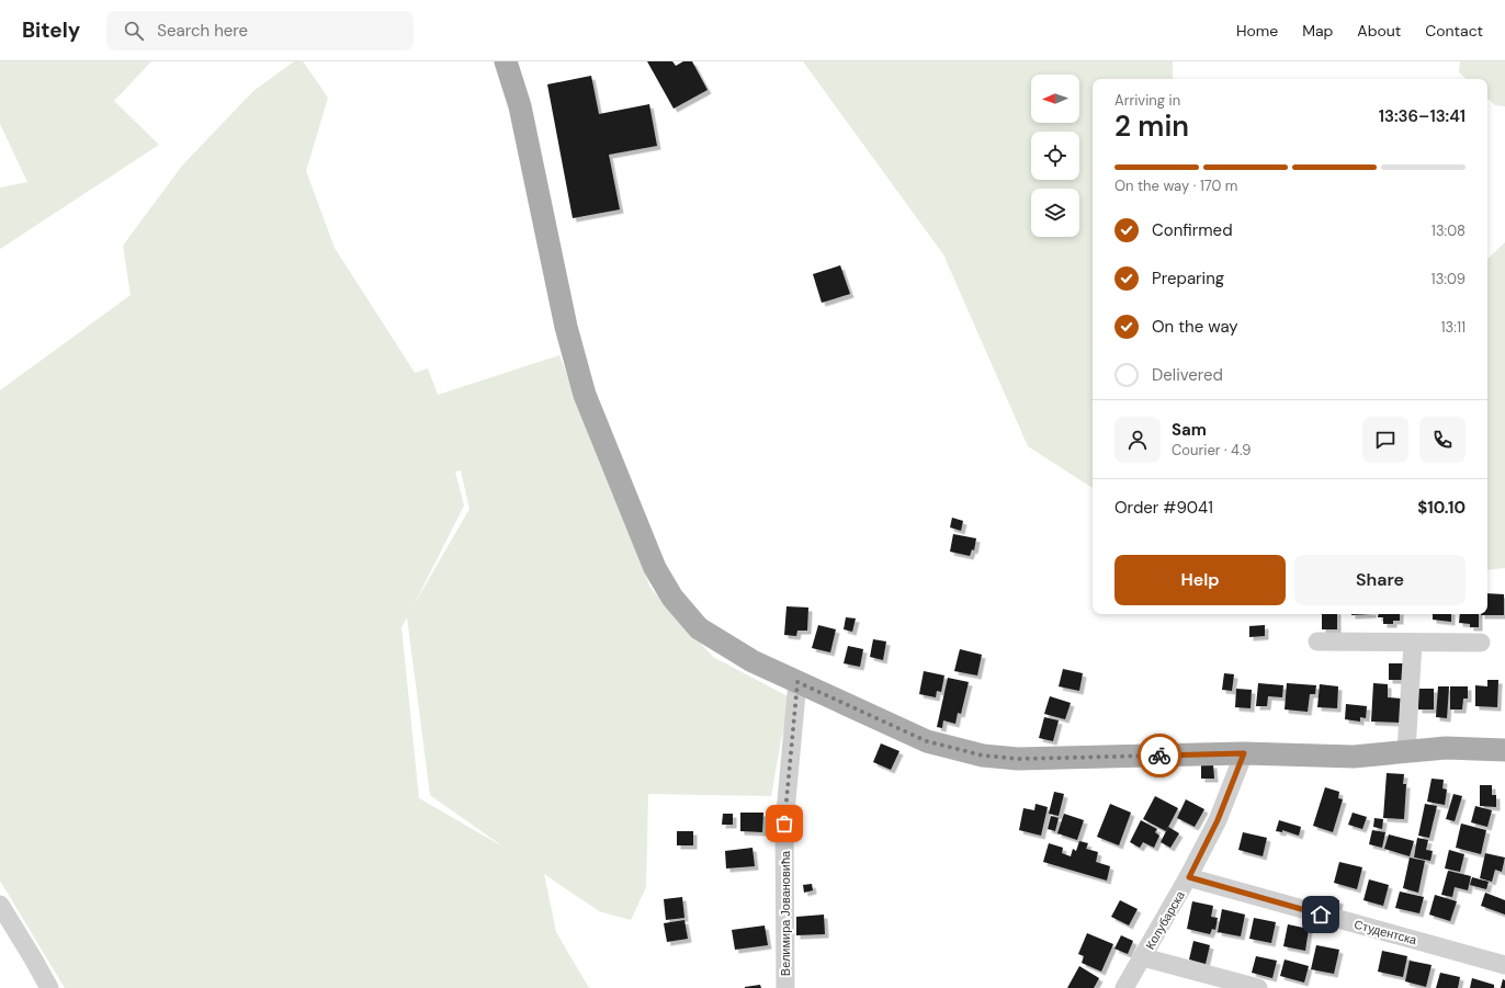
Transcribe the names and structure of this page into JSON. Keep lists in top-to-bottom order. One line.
{"streets":{"street":["Велимира Јовановића","Колубарска","Студентска"]},"crossings":[["Колубарска","Студентска"]],"north":"left","page":{"header":"Bitely","search":"Search here","nav":["Home","Map","About","Contact"],"heading":["2 min","Arriving in","13:36–13:41"],"panel":["Sam","Courier · 4.9","Order #9041","$10.10"],"bar":"On the way · 170 m","list":[["Confirmed","13:08"],["Preparing","13:09"],["On the way","13:11"],"Delivered"],"buttons":["Help","Share"]}}
